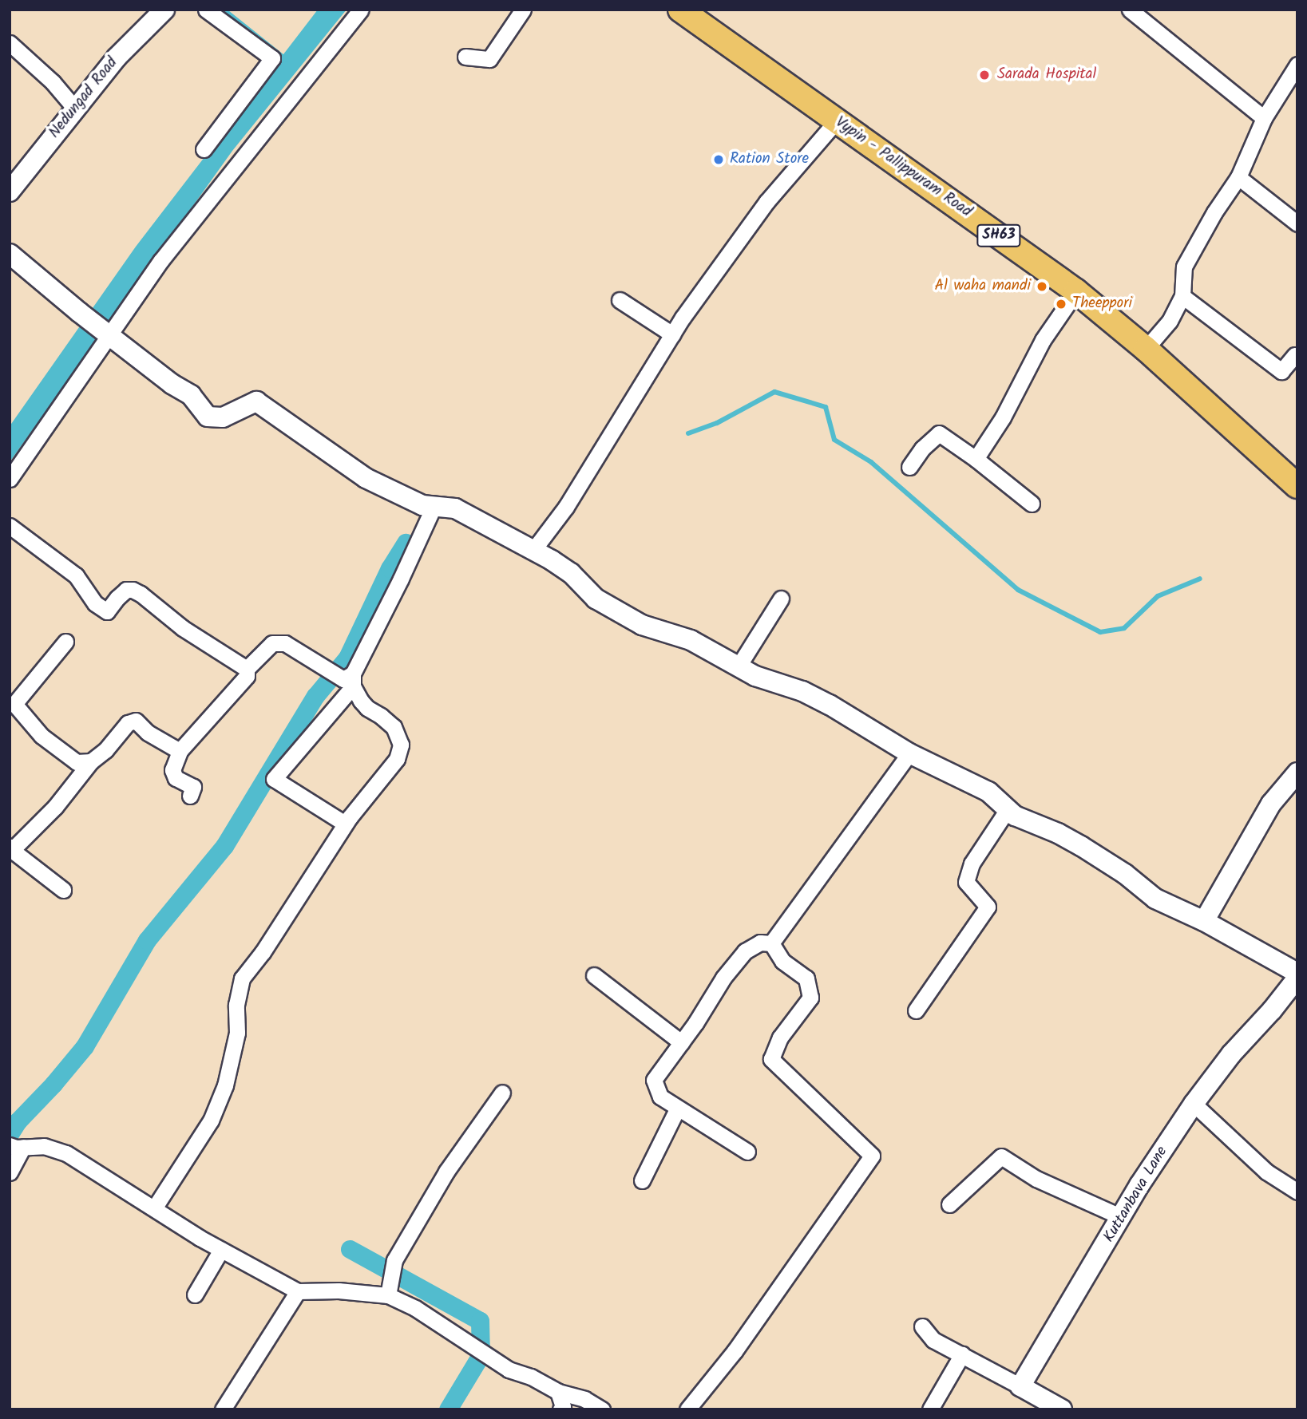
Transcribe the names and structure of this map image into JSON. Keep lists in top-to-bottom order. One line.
{"streets":{"main road":["Vypin - Pallippuram Road","SH63"],"street":["Nedungad Road","Kuttanbava Lane"]},"places":["Sarada Hospital","Ration Store","Al waha mandi","Theeppori"]}
